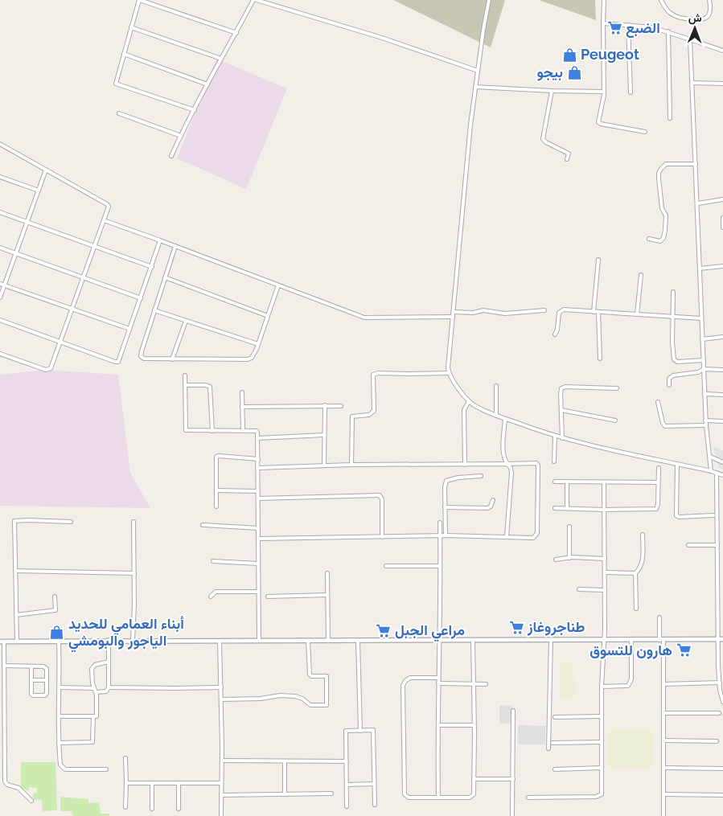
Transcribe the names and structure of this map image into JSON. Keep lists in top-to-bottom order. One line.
{"places":{"supermarket":["الضبع","طناجروغاز","مراعي الجبل","هارون للتسوق"],"shop":["Peugeot","بيجو","أبناء العمامي للحديد الياجور والبومشي"]},"north":"top"}
